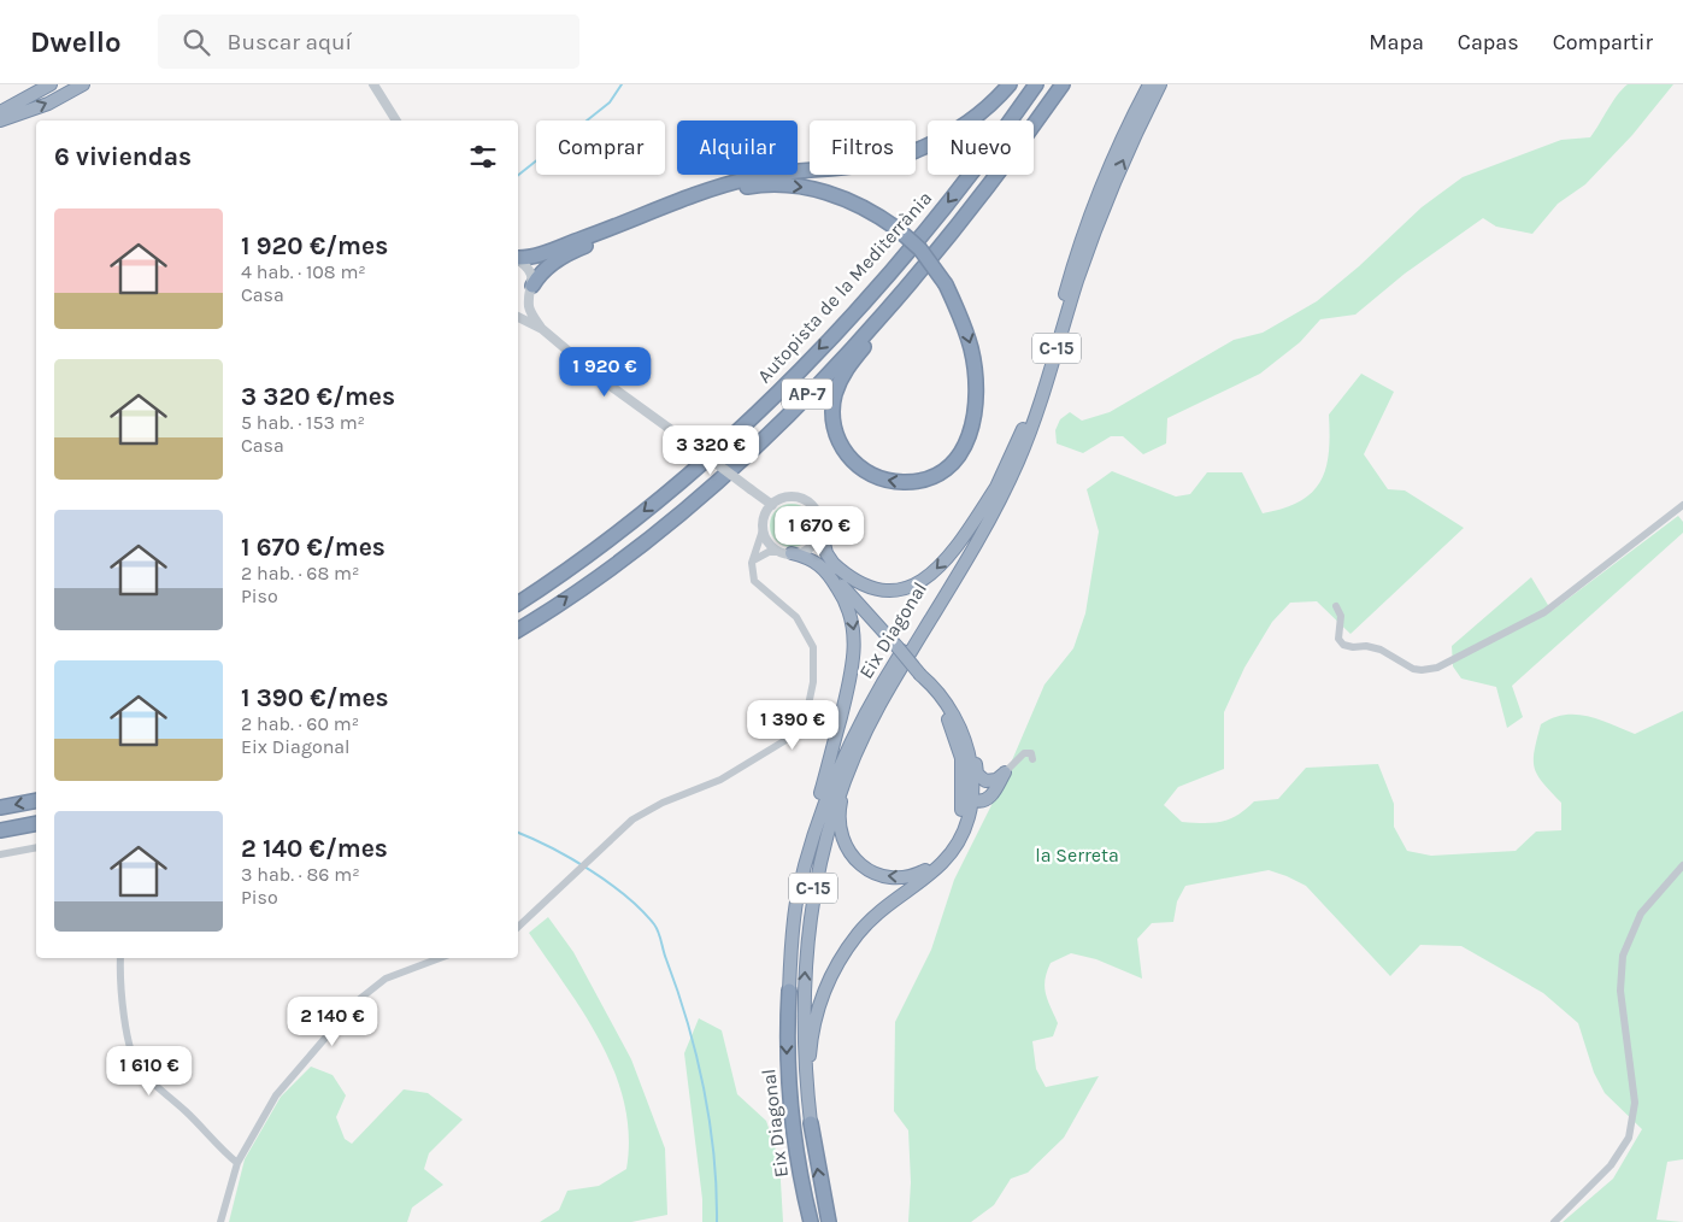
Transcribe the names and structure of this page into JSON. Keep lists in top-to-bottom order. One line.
{"streets":{"highway":["Autopista de la Mediterrània","C-15","AP-7","Eix Diagonal"]},"parks":["la Serreta"],"page":{"header":"Dwello","search":"Buscar aquí","nav":["Mapa","Capas","Compartir"],"chip":["Comprar","Alquilar","Filtros","Nuevo"],"heading":"6 viviendas","list":[{"name":"1 920 €/mes","note":"4 hab. · 108 m² · Casa"},{"name":"3 320 €/mes","note":"5 hab. · 153 m² · Casa"},{"name":"1 670 €/mes","note":"2 hab. · 68 m² · Piso"},{"name":"1 390 €/mes","note":"2 hab. · 60 m² · Eix Diagonal"},{"name":"2 140 €/mes","note":"3 hab. · 86 m² · Piso"}],"price":["1 920 €","3 320 €","1 670 €","1 390 €","2 140 €","1 610 €"]}}
